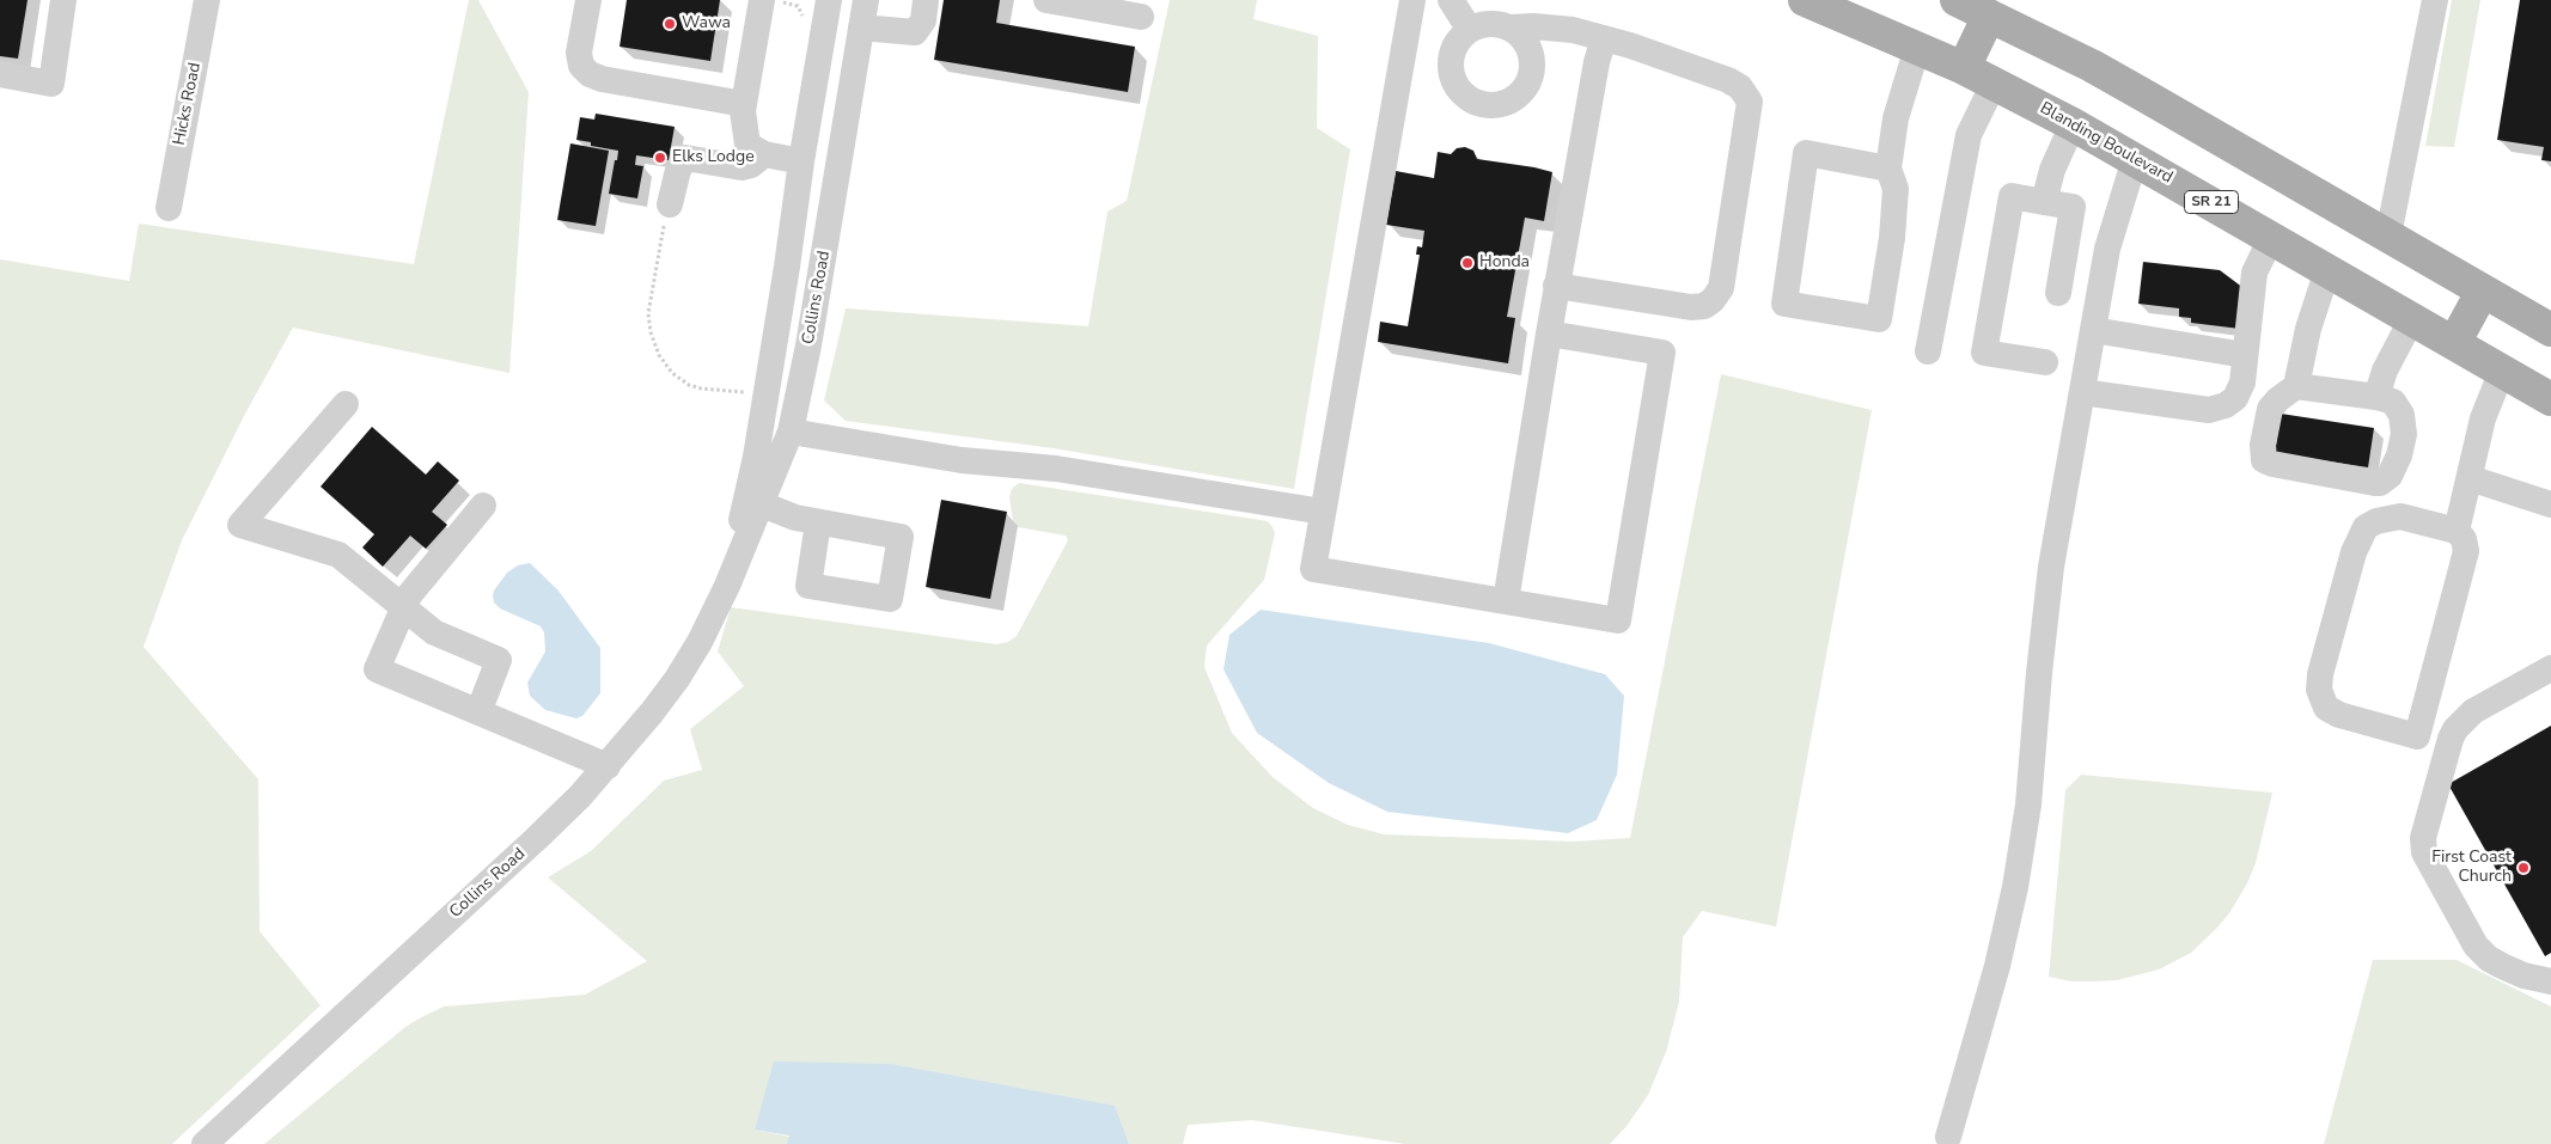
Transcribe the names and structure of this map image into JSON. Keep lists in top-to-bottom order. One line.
{"streets":{"main road":["Blanding Boulevard","SR 21"],"street":["Hicks Road","Collins Road"]},"places":["Wawa","Elks Lodge","Honda","First Coast Church"]}
